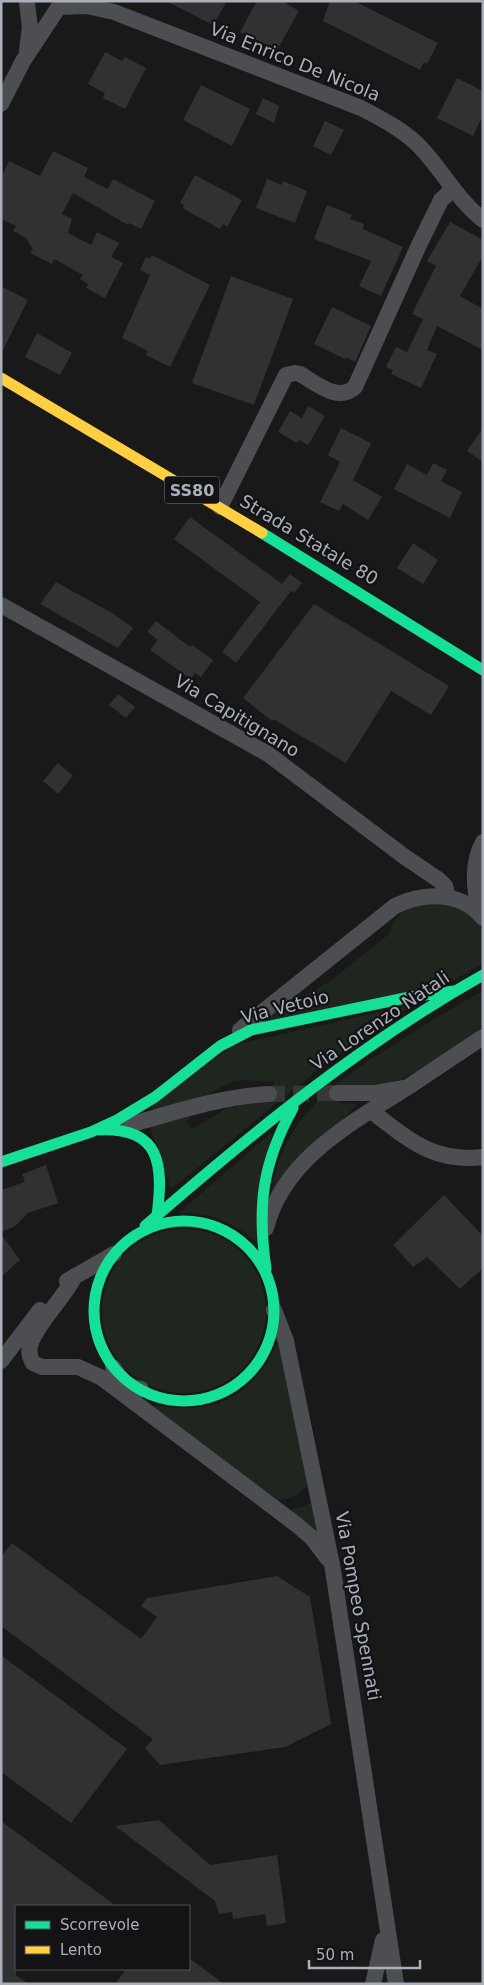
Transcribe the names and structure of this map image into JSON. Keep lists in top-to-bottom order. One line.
{"streets":{"street":["Via Enrico De Nicola","SS80","Strada Statale 80","Via Capitignano","Via Vetoio","Via Lorenzo Natali","Via Pompeo Spennati"]},"crossings":[["Via Vetoio","Via Lorenzo Natali"]],"legend":["Scorrevole","Lento"],"scale_bar":"50 m"}
